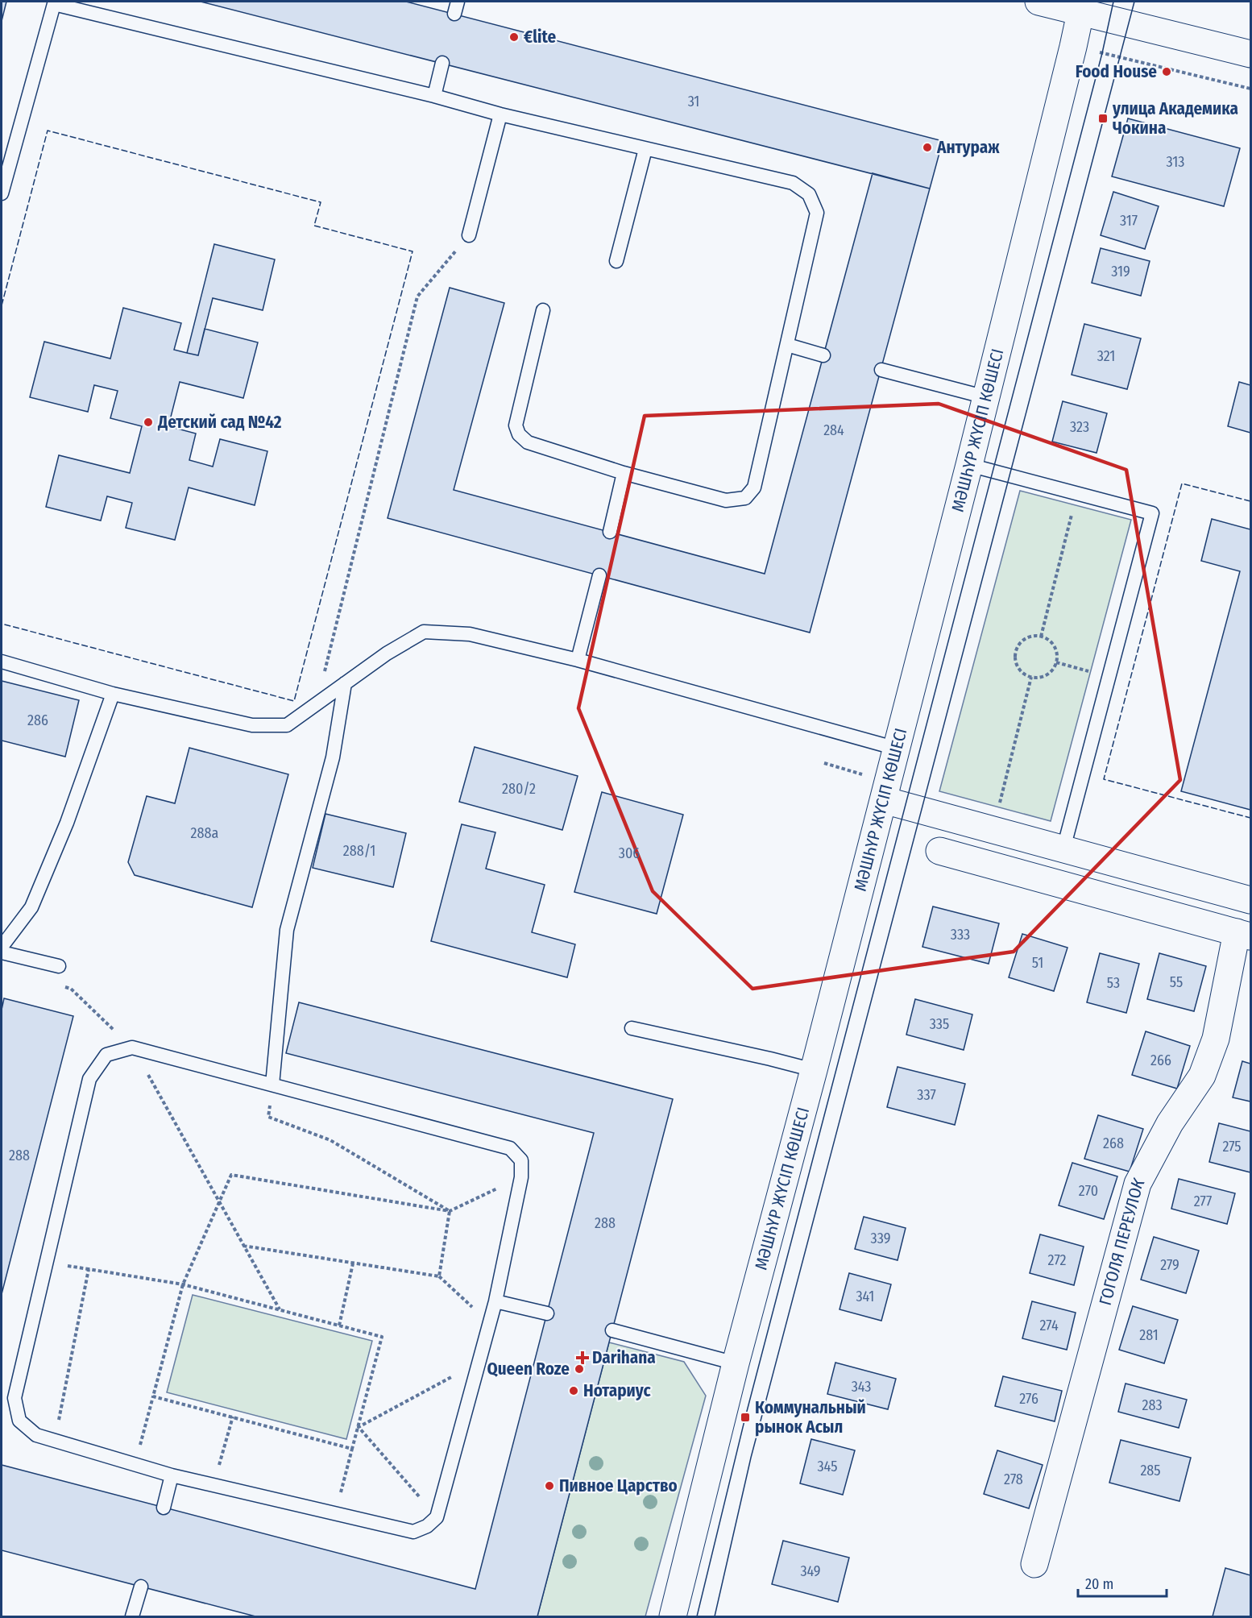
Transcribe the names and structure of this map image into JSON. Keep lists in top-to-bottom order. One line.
{"streets":{"street":["МӘШҺҮР ЖҮСІП КӨШЕСІ","ГОГОЛЯ ПЕРЕУЛОК"]},"places":{"other":["€lite","Food House","Антураж","Детский сад №42","Queen Roze","Нотариус","Пивное Царство"],"transit":["улица Академика Чокина","Коммунальный рынок Асыл"],"health":["Darihana"]},"house_numbers":["31","313","317","319","321","323","284","286","280/2","288а","288/1","306","333","51","55","53","335","266","337","268","275","288","270","277","288","339","272","279","341","274","281","343","276","283","345","285","278","349"],"scale_bar":"20 m"}
